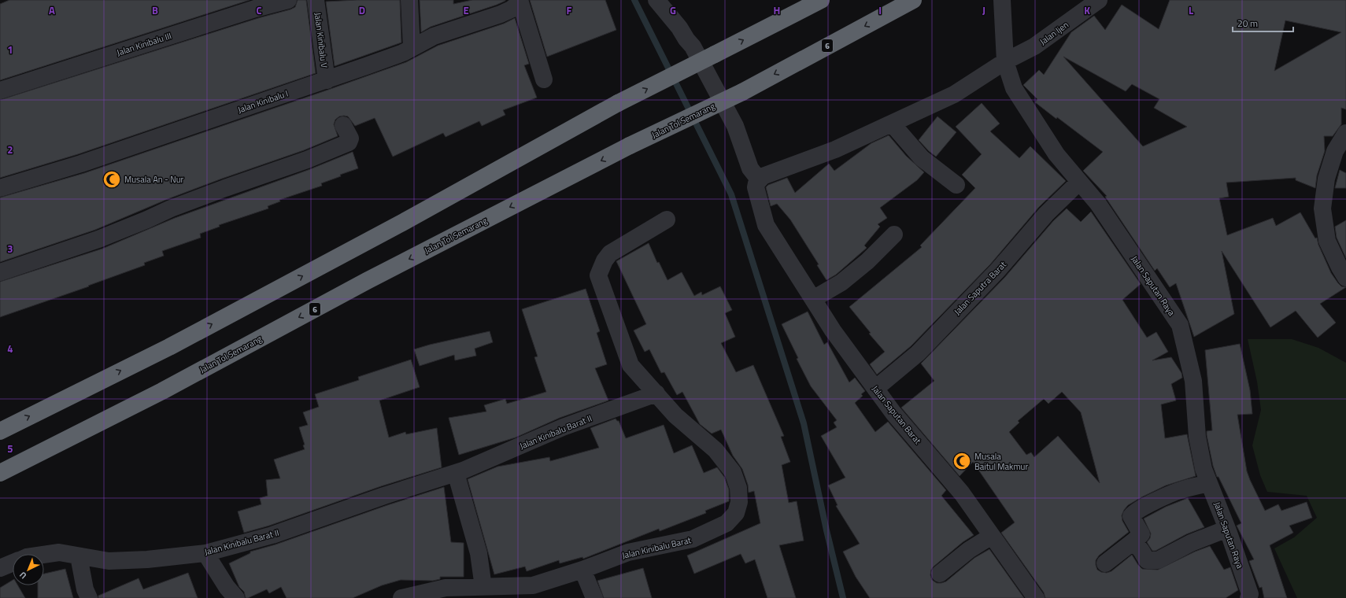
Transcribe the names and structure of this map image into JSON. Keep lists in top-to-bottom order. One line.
{"streets":{"highway":["6","Jalan Tol Semarang"],"street":["Jalan Ijen","Jalan Kinibalu V","Jalan Kinibalu III","Jalan Kinibalu I","Jalan Saputan Raya","Jalan Saputra Barat","Jalan Saputan Barat","Jalan Kinibalu Barat II","Jalan Kinibalu Barat"]},"crossings":[["Jalan Ijen","Jalan Saputan Raya"],["Jalan Ijen","Jalan Saputan Barat"],["Jalan Kinibalu V","Jalan Kinibalu I"],["Jalan Saputan Raya","Jalan Saputra Barat"],["Jalan Saputra Barat","Jalan Saputan Barat"],["Jalan Kinibalu Barat II","Jalan Kinibalu Barat"]],"places":{"mosque":["Musala An - Nur","Musala Baitul Makmur"]},"scale_bar":"20 m","north":"bottom left","grid":{"columns":["A","B","C","D","E","F","G","H","I","J","K","L"],"rows":["1","2","3","4","5"]}}
